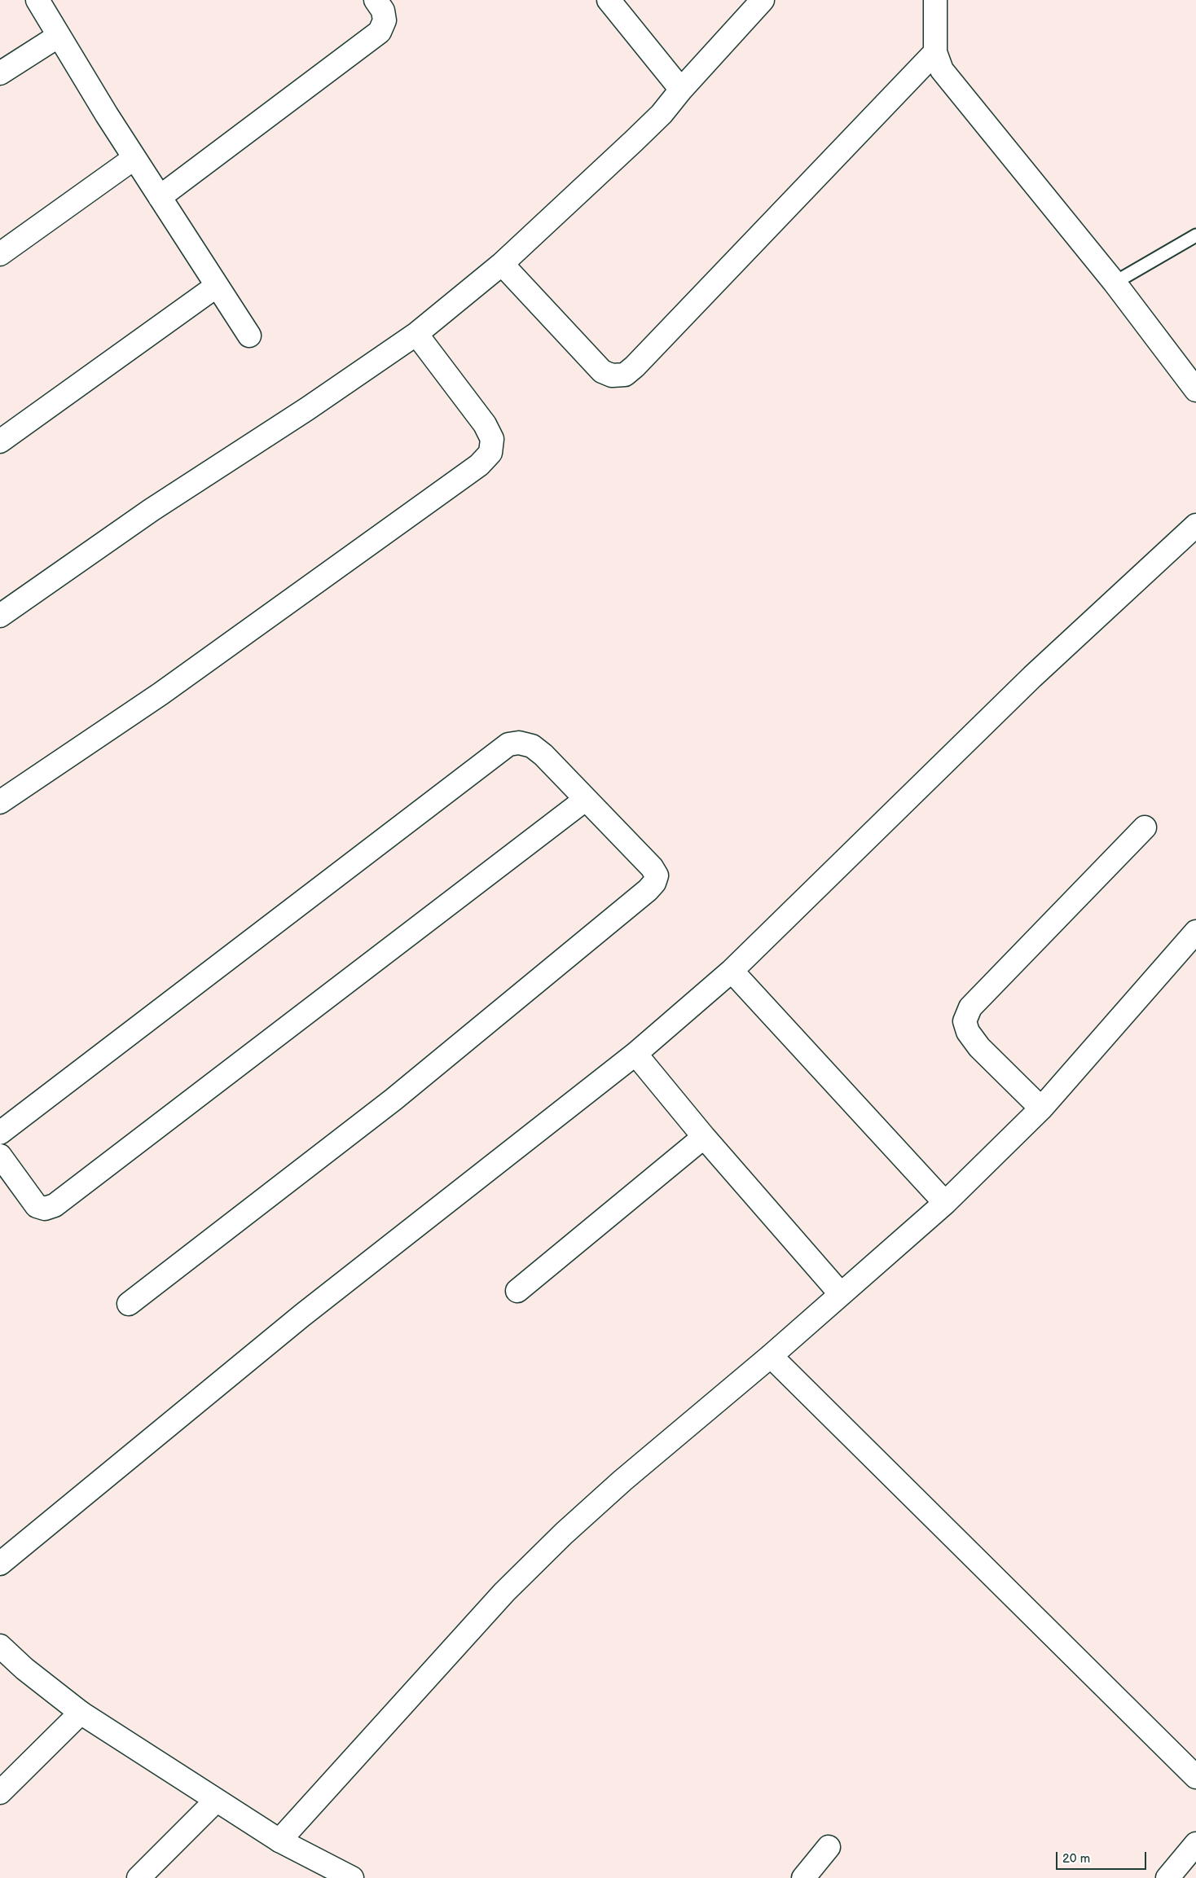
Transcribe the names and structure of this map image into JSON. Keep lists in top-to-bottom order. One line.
{"scale_bar":"20 m"}
